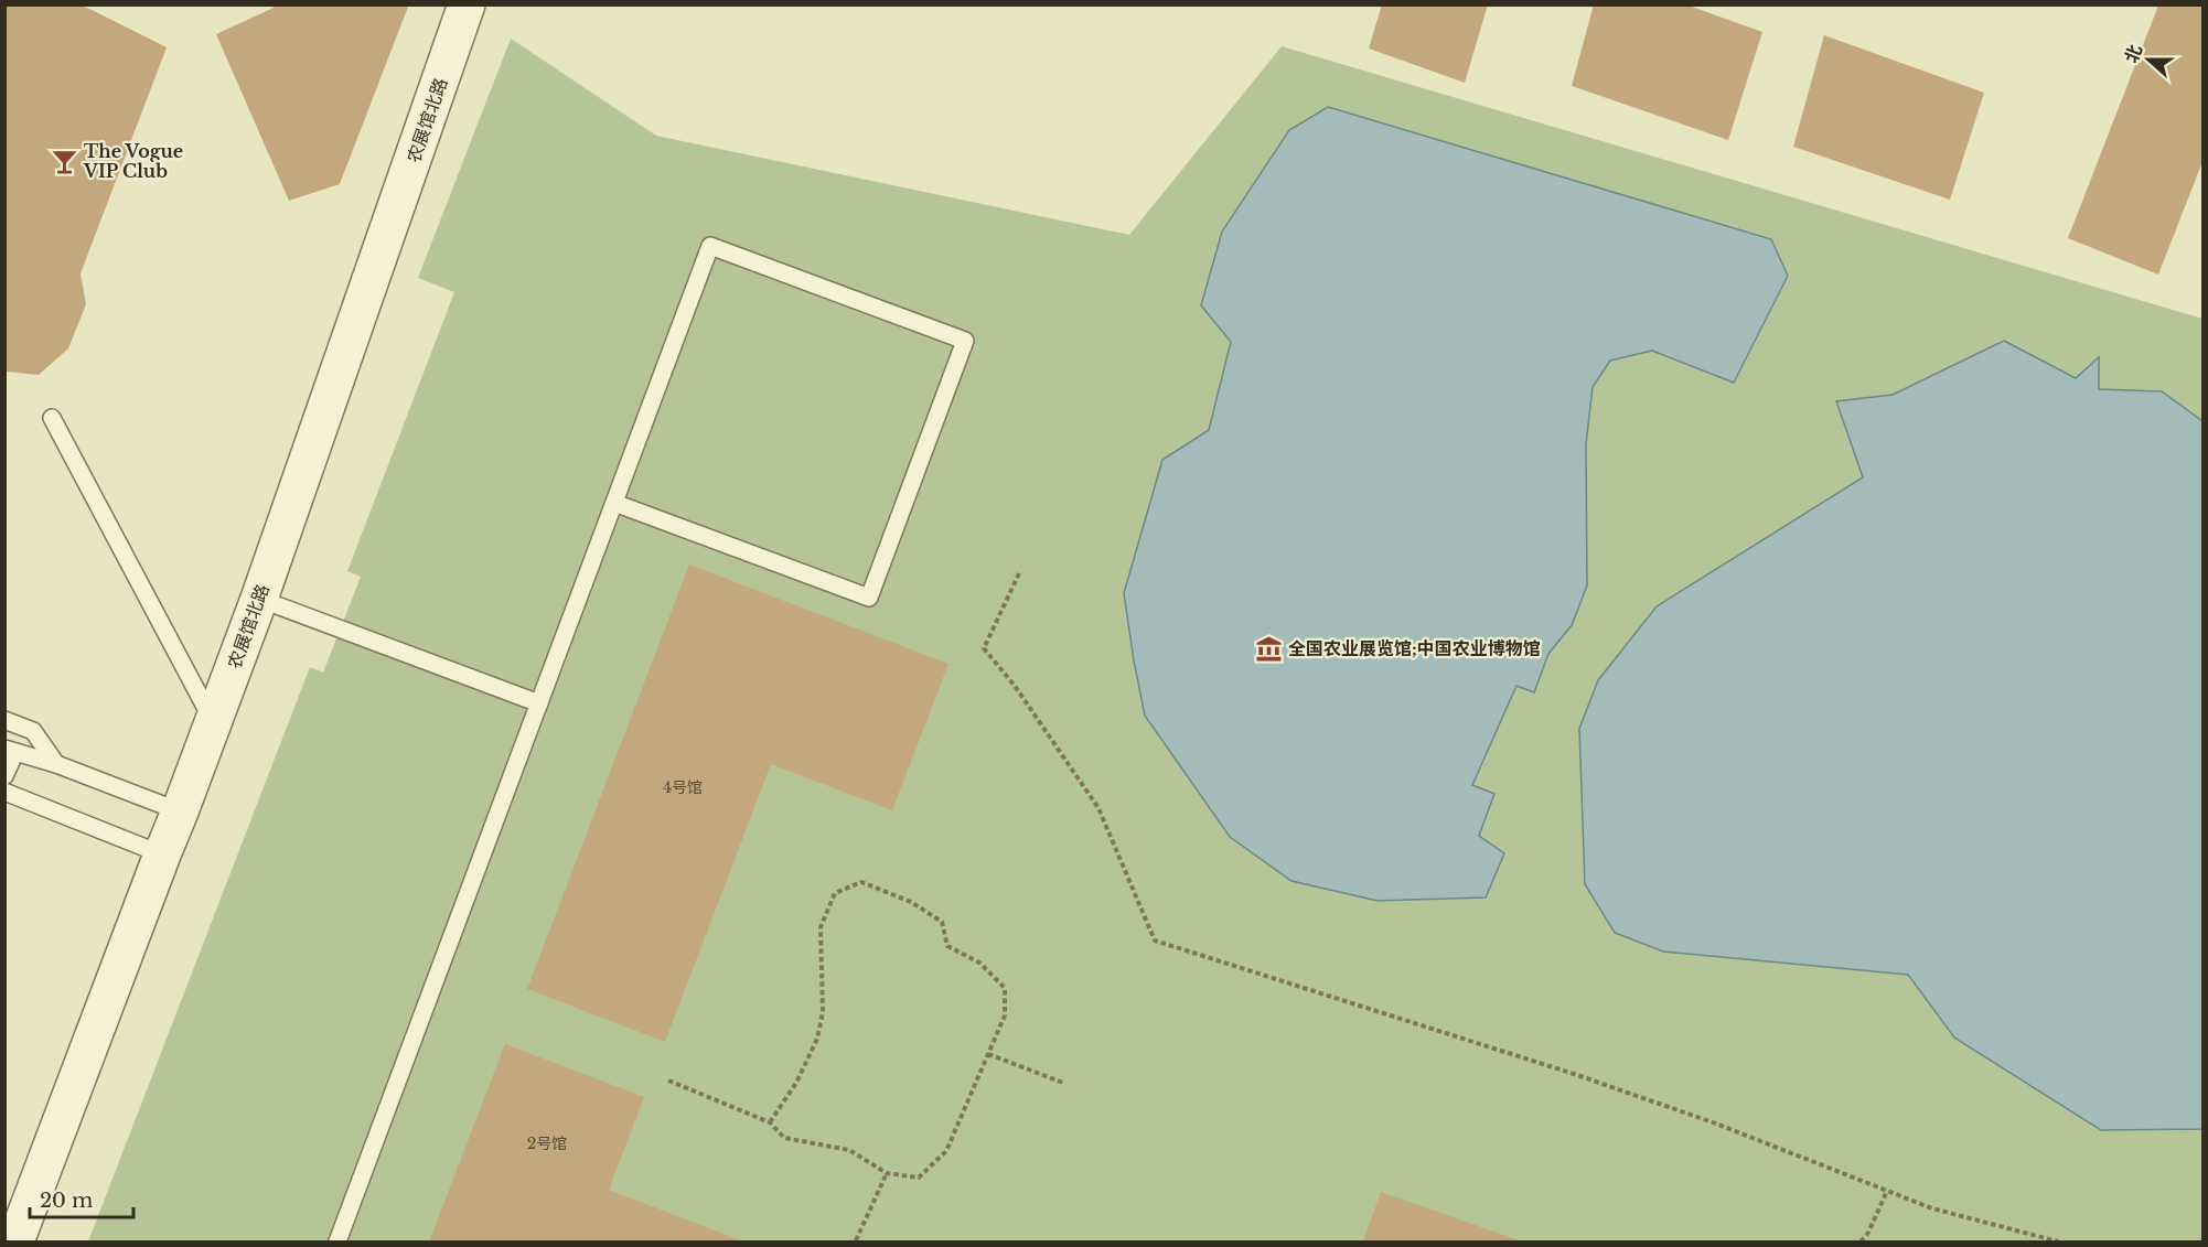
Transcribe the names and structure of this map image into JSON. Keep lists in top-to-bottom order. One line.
{"streets":{"street":["农展馆北路"]},"places":{"bar":["The Vogue VIP Club"],"museum":["全国农业展览馆;中国农业博物馆"]},"house_numbers":["4号馆","2号馆"],"scale_bar":"20 m","north":"left"}
